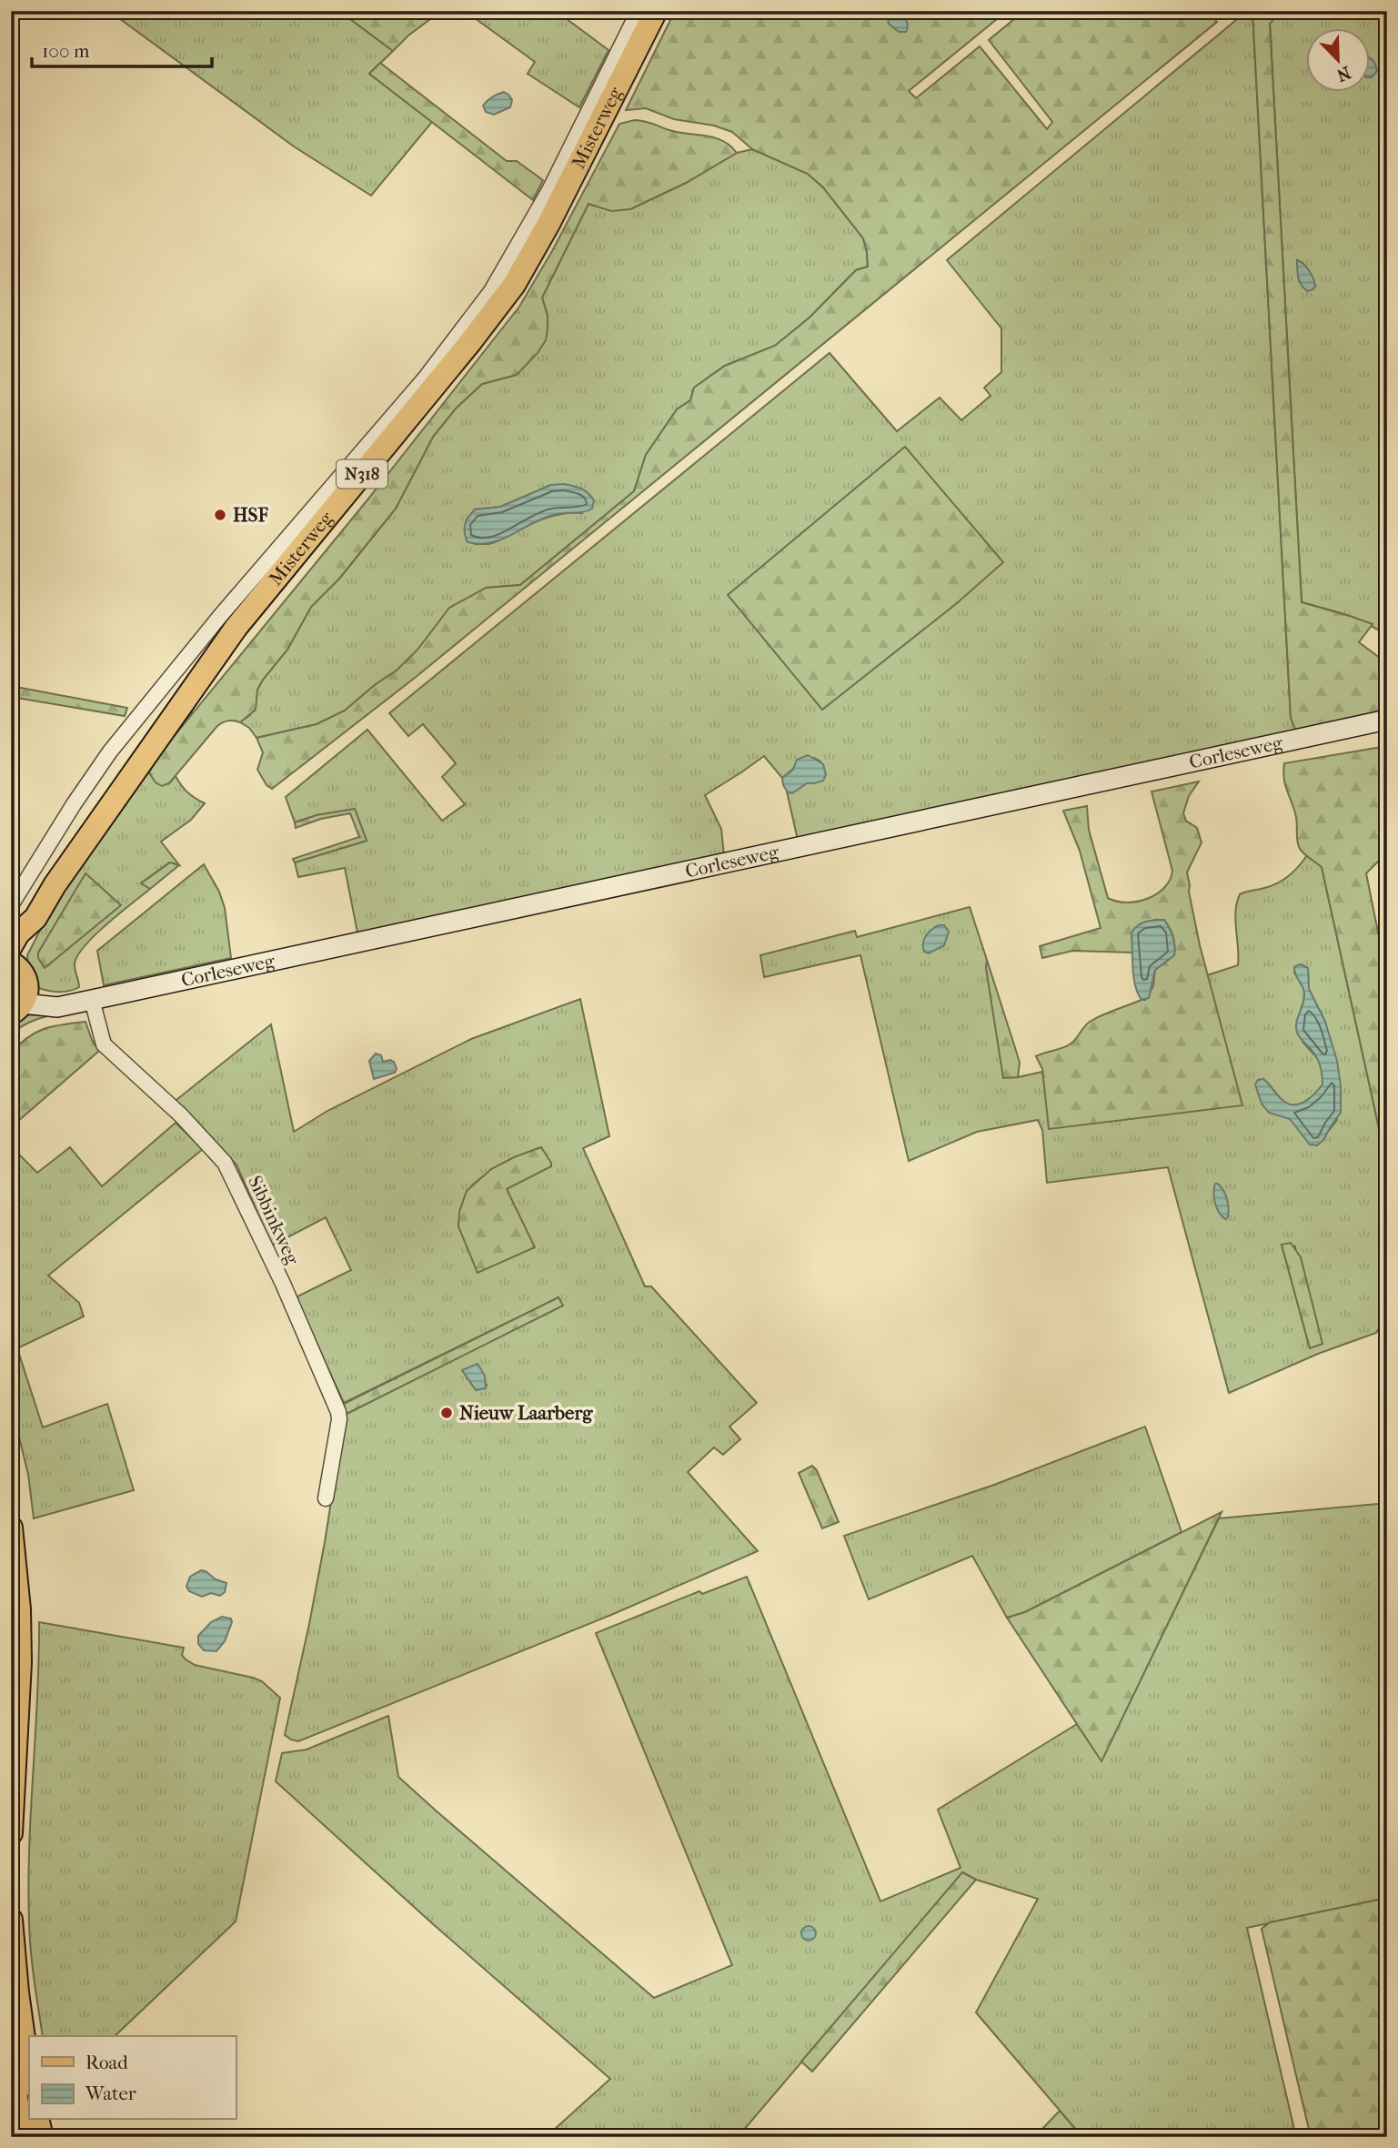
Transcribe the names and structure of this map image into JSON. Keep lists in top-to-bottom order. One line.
{"streets":{"main road":["Misterweg","N318","Corleseweg"],"street":["Sibbinkweg"]},"crossings":[["Corleseweg","Sibbinkweg"]],"places":["HSF","Nieuw Laarberg"],"legend":["Road","Water"],"scale_bar":"100 m","north":"bottom right"}
